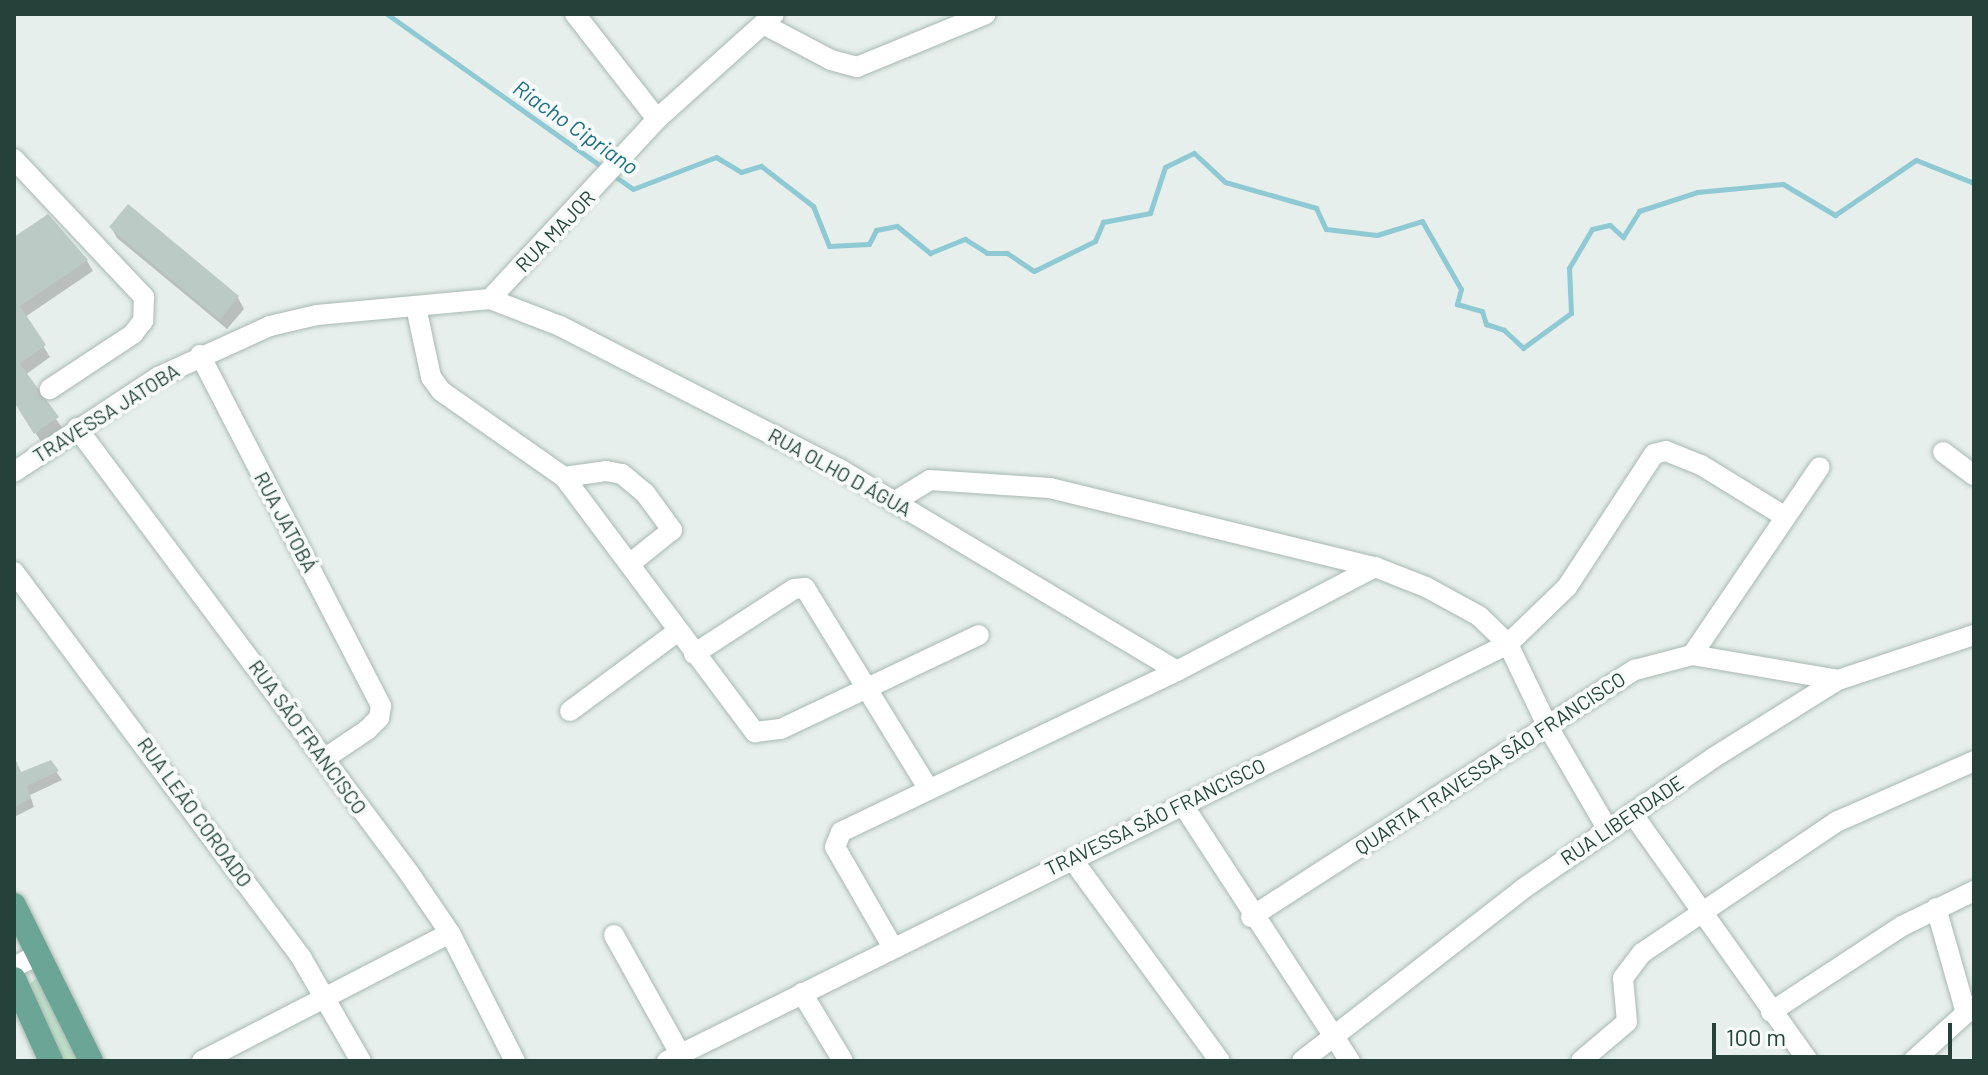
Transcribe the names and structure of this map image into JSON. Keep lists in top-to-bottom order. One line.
{"streets":{"street":["RUA MAJOR","TRAVESSA JATOBA","RUA OLHO D ÁGUA","RUA JATOBÁ","RUA SÃO FRANCISCO","QUARTA TRAVESSA SÃO FRANCISCO","RUA LEÃO COROADO","TRAVESSA SÃO FRANCISCO","RUA LIBERDADE"]},"crossings":[["RUA MAJOR","TRAVESSA JATOBA"],["RUA MAJOR","RUA OLHO D ÁGUA"],["TRAVESSA JATOBA","RUA OLHO D ÁGUA"],["TRAVESSA JATOBA","RUA JATOBÁ"],["TRAVESSA JATOBA","RUA SÃO FRANCISCO"],["RUA JATOBÁ","RUA SÃO FRANCISCO"],["QUARTA TRAVESSA SÃO FRANCISCO","RUA LIBERDADE"]],"water":["Riacho Cipriano"],"scale_bar":"100 m"}
